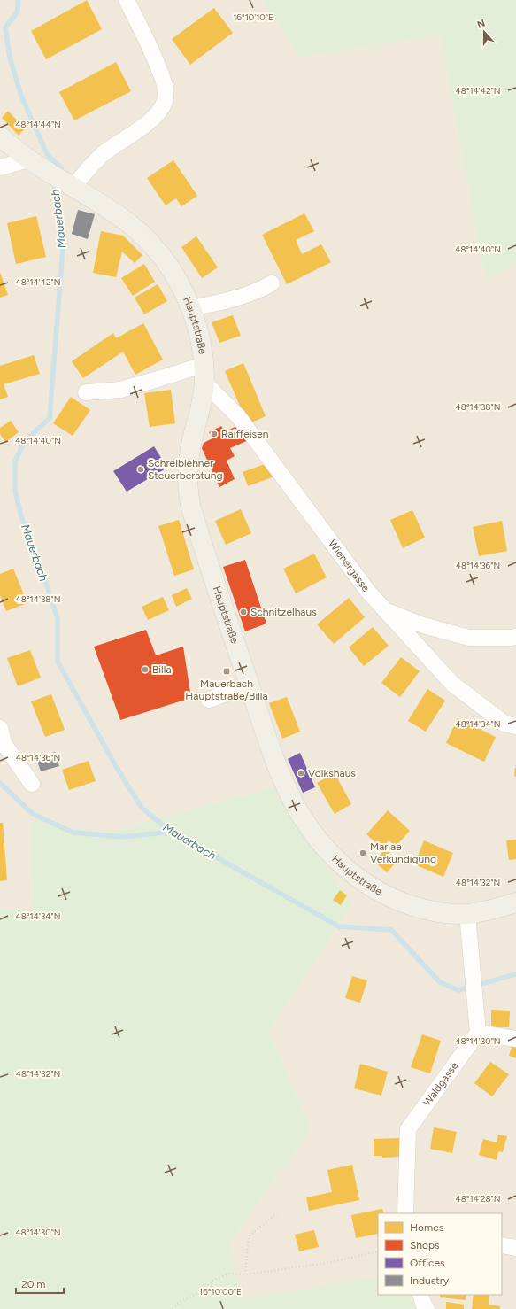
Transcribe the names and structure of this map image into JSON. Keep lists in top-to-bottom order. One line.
{"streets":{"main road":["Hauptstraße"],"street":["Wienergasse","Waldgasse"]},"crossings":[["Hauptstraße","Wienergasse"]],"water":["Mauerbach"],"places":{"other":["Raiffeisen","Schreiblehner Steuerberatung","Schnitzelhaus","Billa","Volkshaus","Mariae Verkündigung"],"transit":["Mauerbach Hauptstraße/Billa"]},"legend":["Homes","Shops","Offices","Industry"],"scale_bar":"20 m","north":"top","coordinates":["16°10'10\"E","48°14'42\"N","48°14'44\"N","48°14'40\"N","48°14'38\"N","48°14'36\"N","48°14'34\"N","48°14'32\"N","48°14'30\"N","48°14'28\"N","16°10'00\"E"]}
